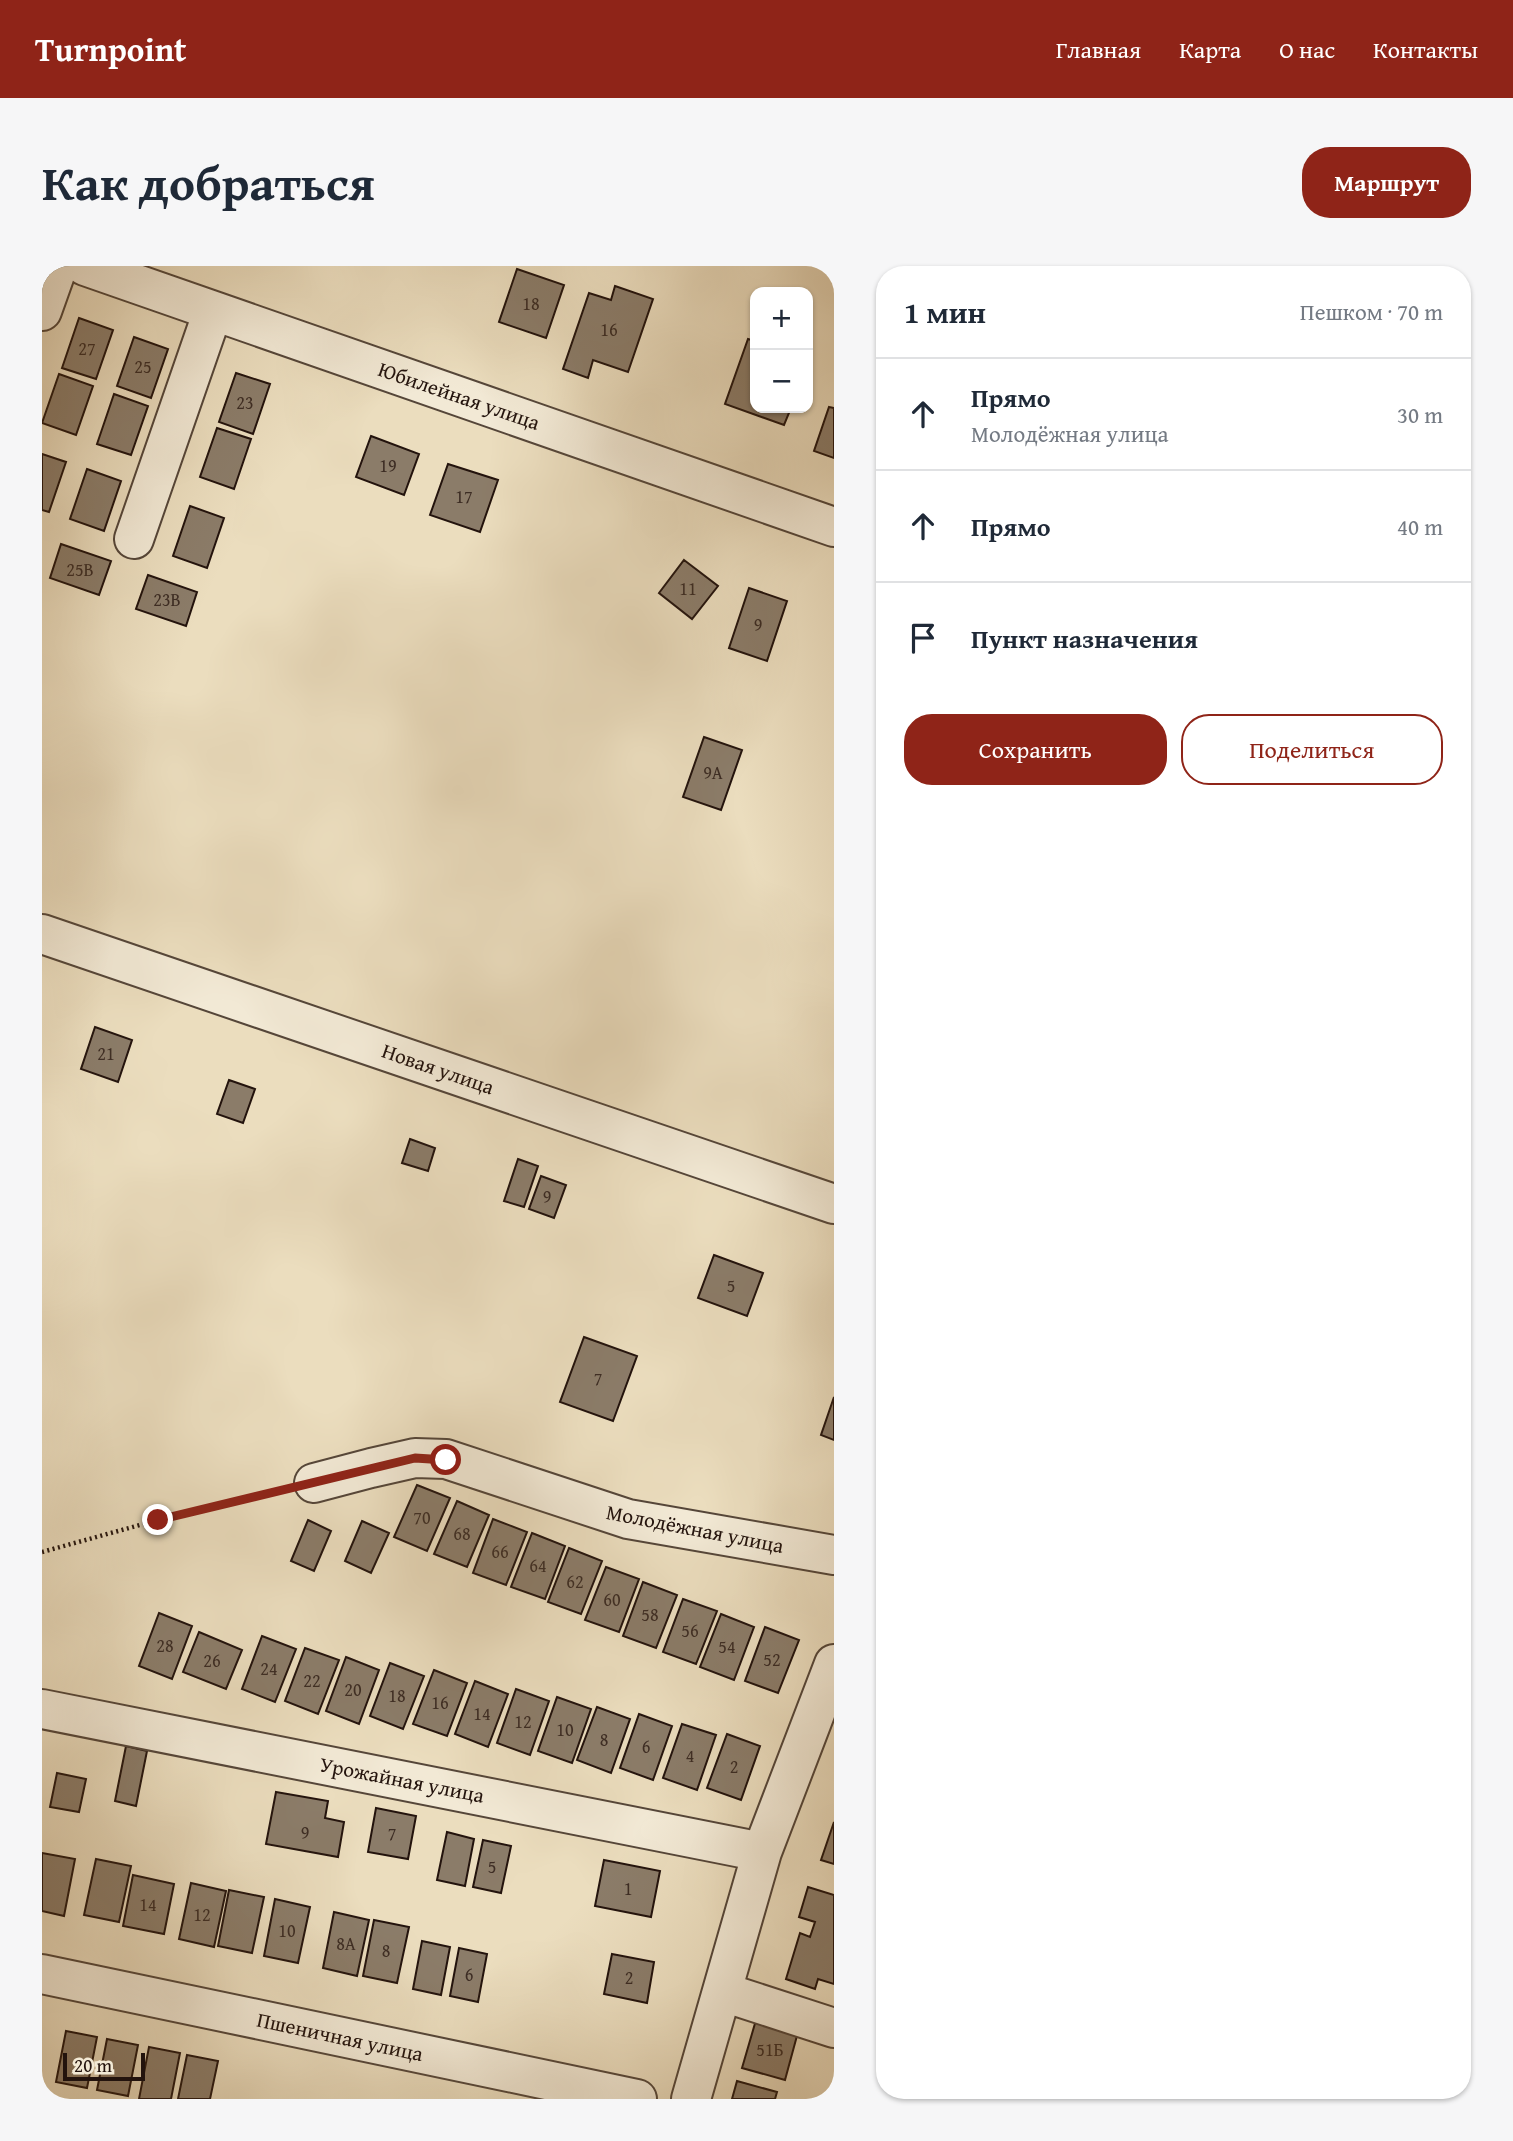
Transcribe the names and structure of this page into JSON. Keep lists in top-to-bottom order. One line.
{"streets":{"street":["Юбилейная улица","Новая улица","Молодёжная улица","Урожайная улица","Пшеничная улица"]},"house_numbers":["18","16","27","25","23","19","17","25В","11","23В","9","9А","21","9","5","7","70","68","66","64","62","60","58","56","28","54","52","26","24","22","20","18","16","14","12","10","8","6","4","2","9","7","5","1","14","12","10","8А","8","6","2","51Б"],"scale_bar":"20 m","page":{"header":"Turnpoint","nav":["Главная","Карта","О нас","Контакты"],"title":"Как добраться","buttons":["Маршрут",["Сохранить","Поделиться"]],"heading":["1 мин","Пешком · 70 m"],"map_buttons":["+","−"],"list":[["Прямо","Молодёжная улица","30 m"],["Прямо","40 m"],"Пункт назначения"],"scale":"20 m"}}
